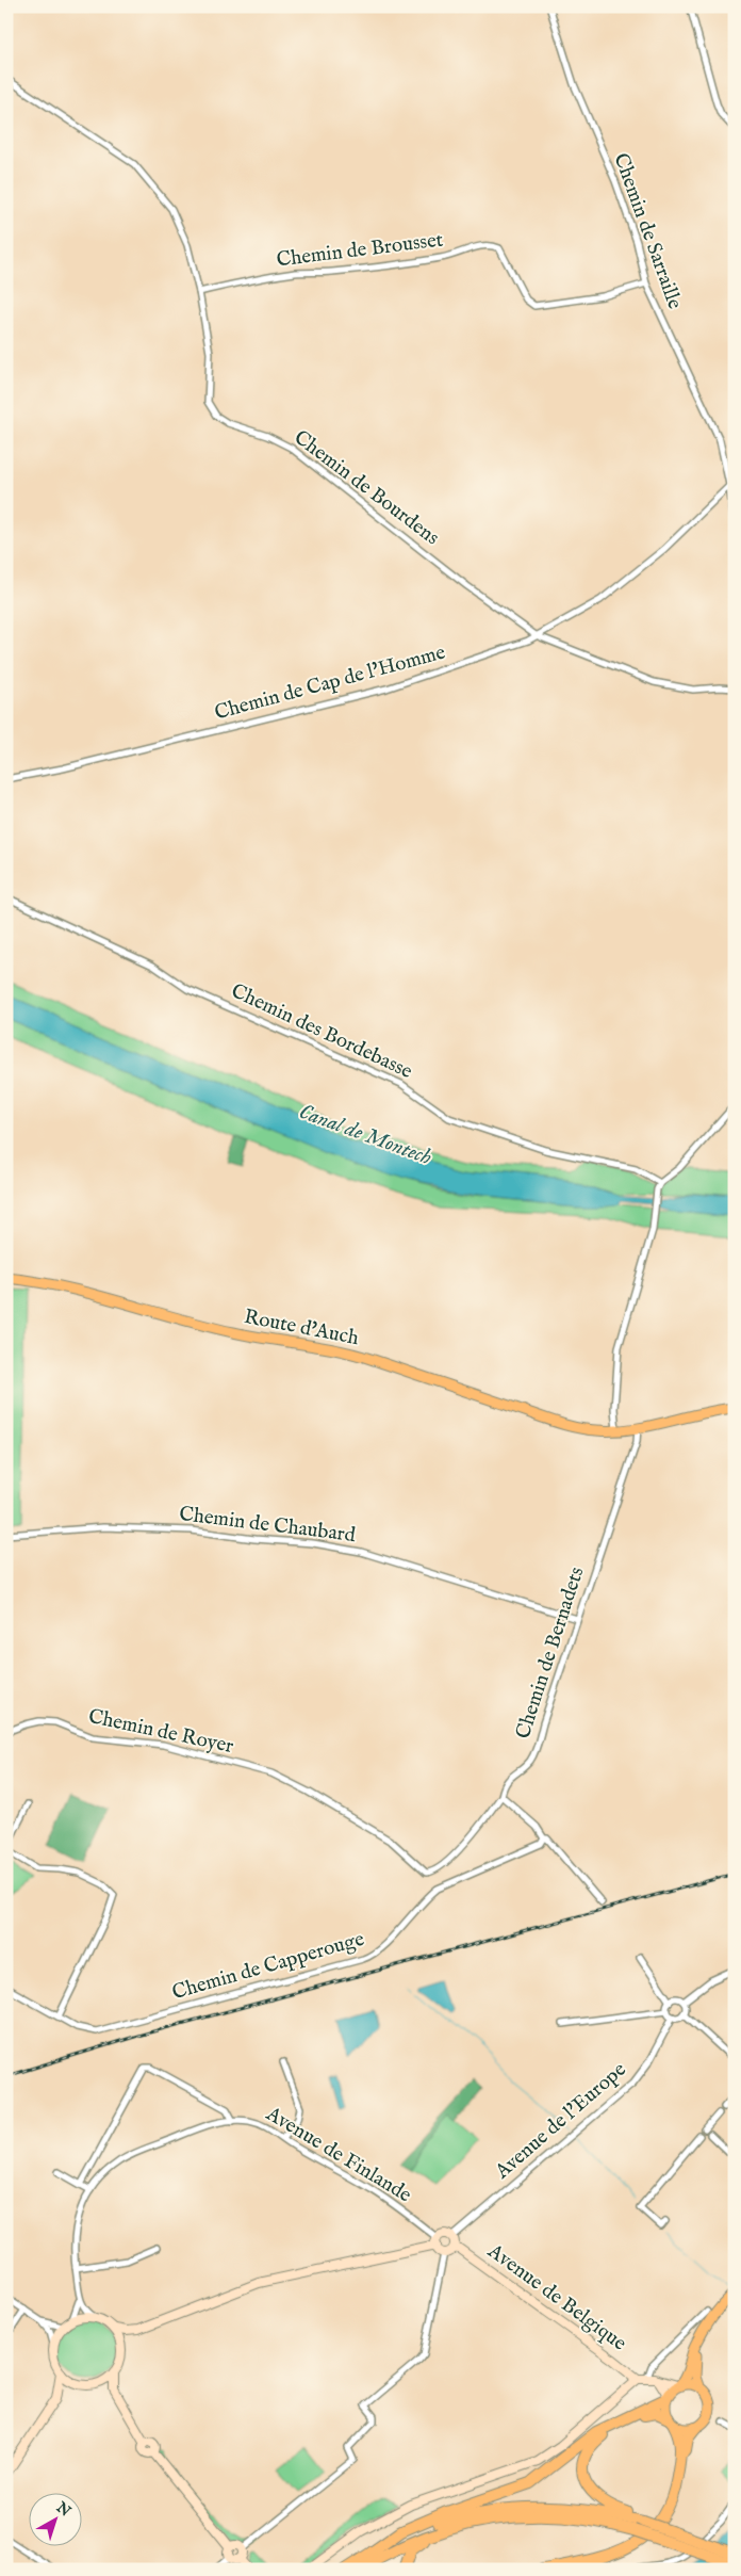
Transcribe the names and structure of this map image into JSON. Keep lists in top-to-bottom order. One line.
{"streets":{"main road":["Route d'Auch"],"street":["Chemin de Sarraille","Chemin de Brousset","Chemin de Bourdens","Chemin de Cap de l'Homme","Chemin des Bordebasse","Chemin de Chaubard","Chemin de Bernadets","Chemin de Royer","Chemin de Capperouge","Avenue de l'Europe","Avenue de Finlande","Avenue de Belgique"]},"crossings":[["Chemin de Sarraille","Chemin de Brousset"],["Chemin de Sarraille","Chemin de Cap de l'Homme"],["Chemin de Brousset","Chemin de Bourdens"],["Chemin de Bourdens","Chemin de Cap de l'Homme"],["Route d'Auch","Chemin de Bernadets"],["Chemin de Chaubard","Chemin de Bernadets"],["Chemin de Bernadets","Chemin de Royer"],["Avenue de l'Europe","Avenue de Finlande"],["Avenue de l'Europe","Avenue de Belgique"],["Avenue de Finlande","Avenue de Belgique"]],"water":["Canal de Montech"],"north":"top right"}
